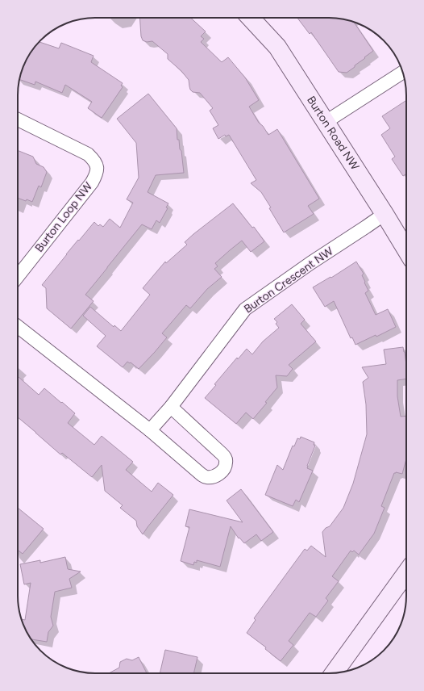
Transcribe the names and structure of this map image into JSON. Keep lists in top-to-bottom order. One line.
{"streets":{"street":["Burton Road NW","Burton Loop NW","Burton Crescent NW"]},"crossings":[["Burton Road NW","Burton Crescent NW"]]}
